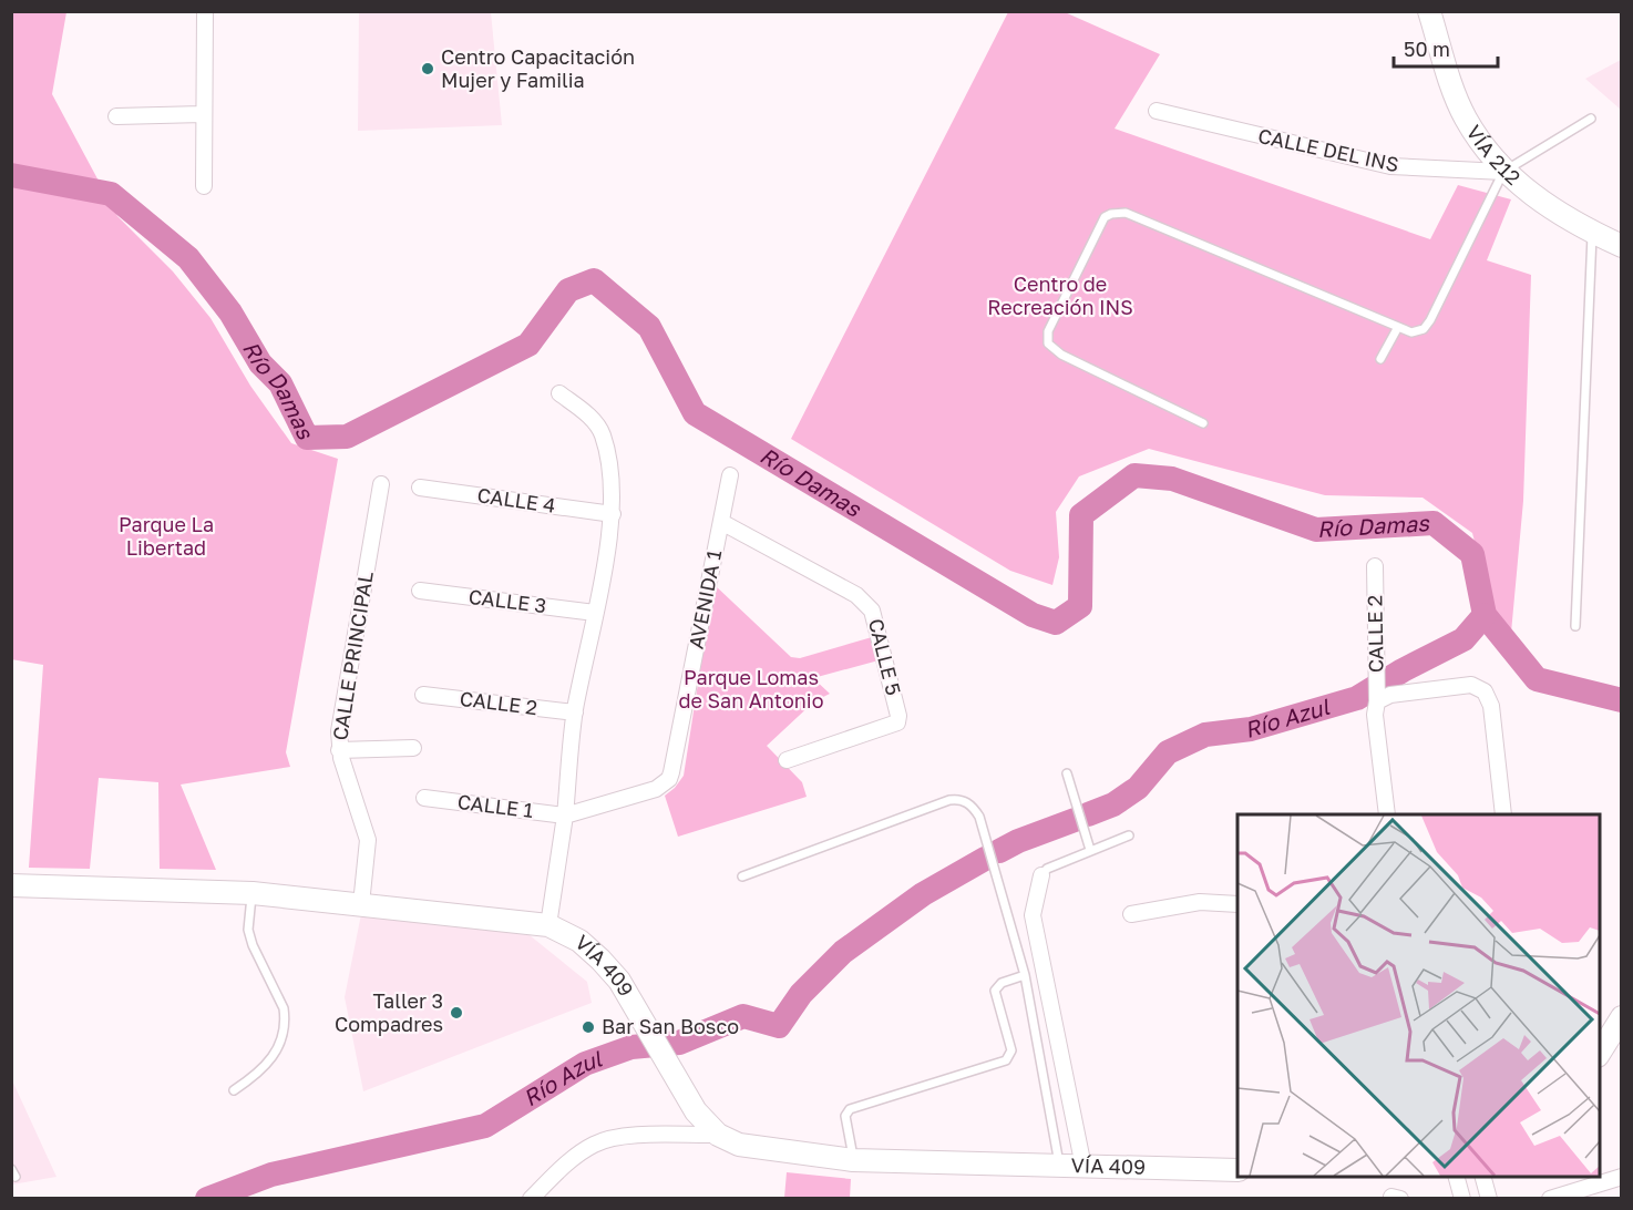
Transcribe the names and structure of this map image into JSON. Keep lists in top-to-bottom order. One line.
{"streets":{"street":["CALLE DEL INS","VÍA 212","CALLE 4","AVENIDA 1","CALLE 3","CALLE 2","CALLE PRINCIPAL","CALLE 5","CALLE 1","VÍA 409"]},"crossings":[["CALLE DEL INS","VÍA 212"],["AVENIDA 1","CALLE 5"],["AVENIDA 1","CALLE 1"],["CALLE PRINCIPAL","VÍA 409"]],"water":["Río Damas","Río Azul"],"parks":["Centro de Recreación INS","Parque La Libertad","Parque Lomas de San Antonio"],"places":["Centro Capacitación Mujer y Familia","Taller 3 Compadres","Bar San Bosco"],"scale_bar":"50 m"}
